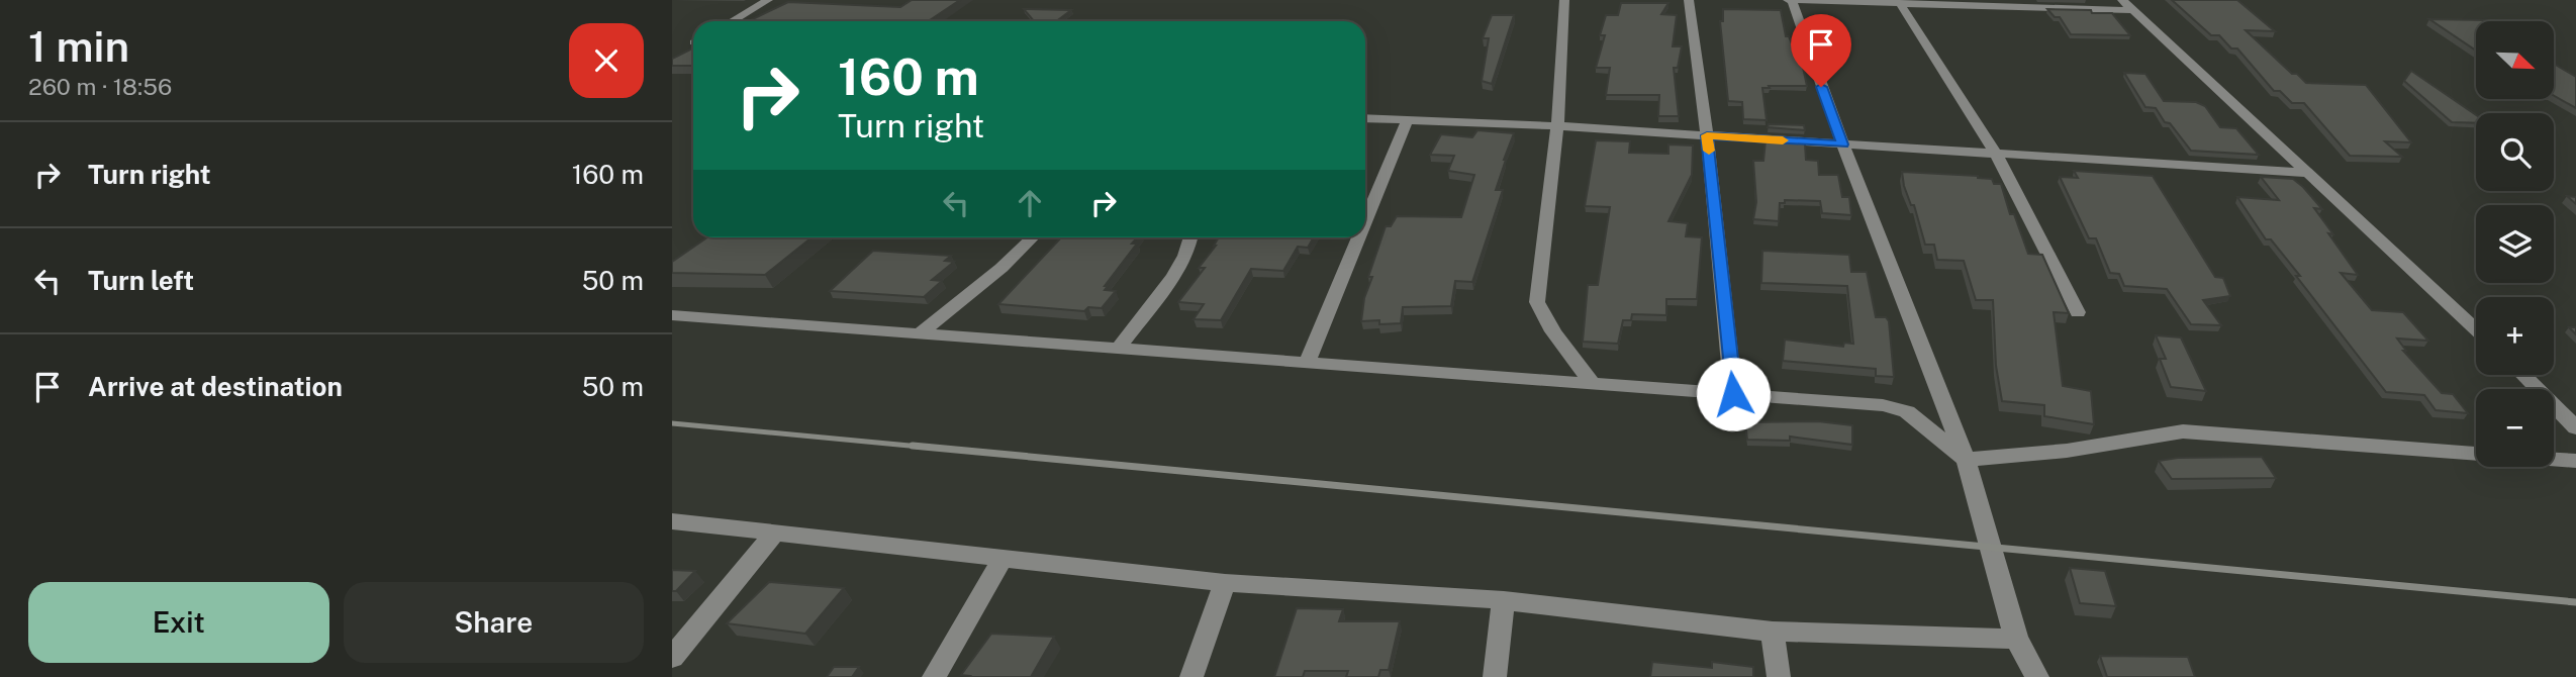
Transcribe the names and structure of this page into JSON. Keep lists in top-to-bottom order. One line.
{"north":"bottom right","page":{"heading":["1 min","260 m · 18:56"],"map_buttons":["+","−"],"turn":["160 m","Turn right"],"list":[{"name":"Turn right","value":"160 m"},{"name":"Turn left","value":"50 m"},{"name":"Arrive at destination","value":"50 m"}],"buttons":["Exit","Share"]}}
